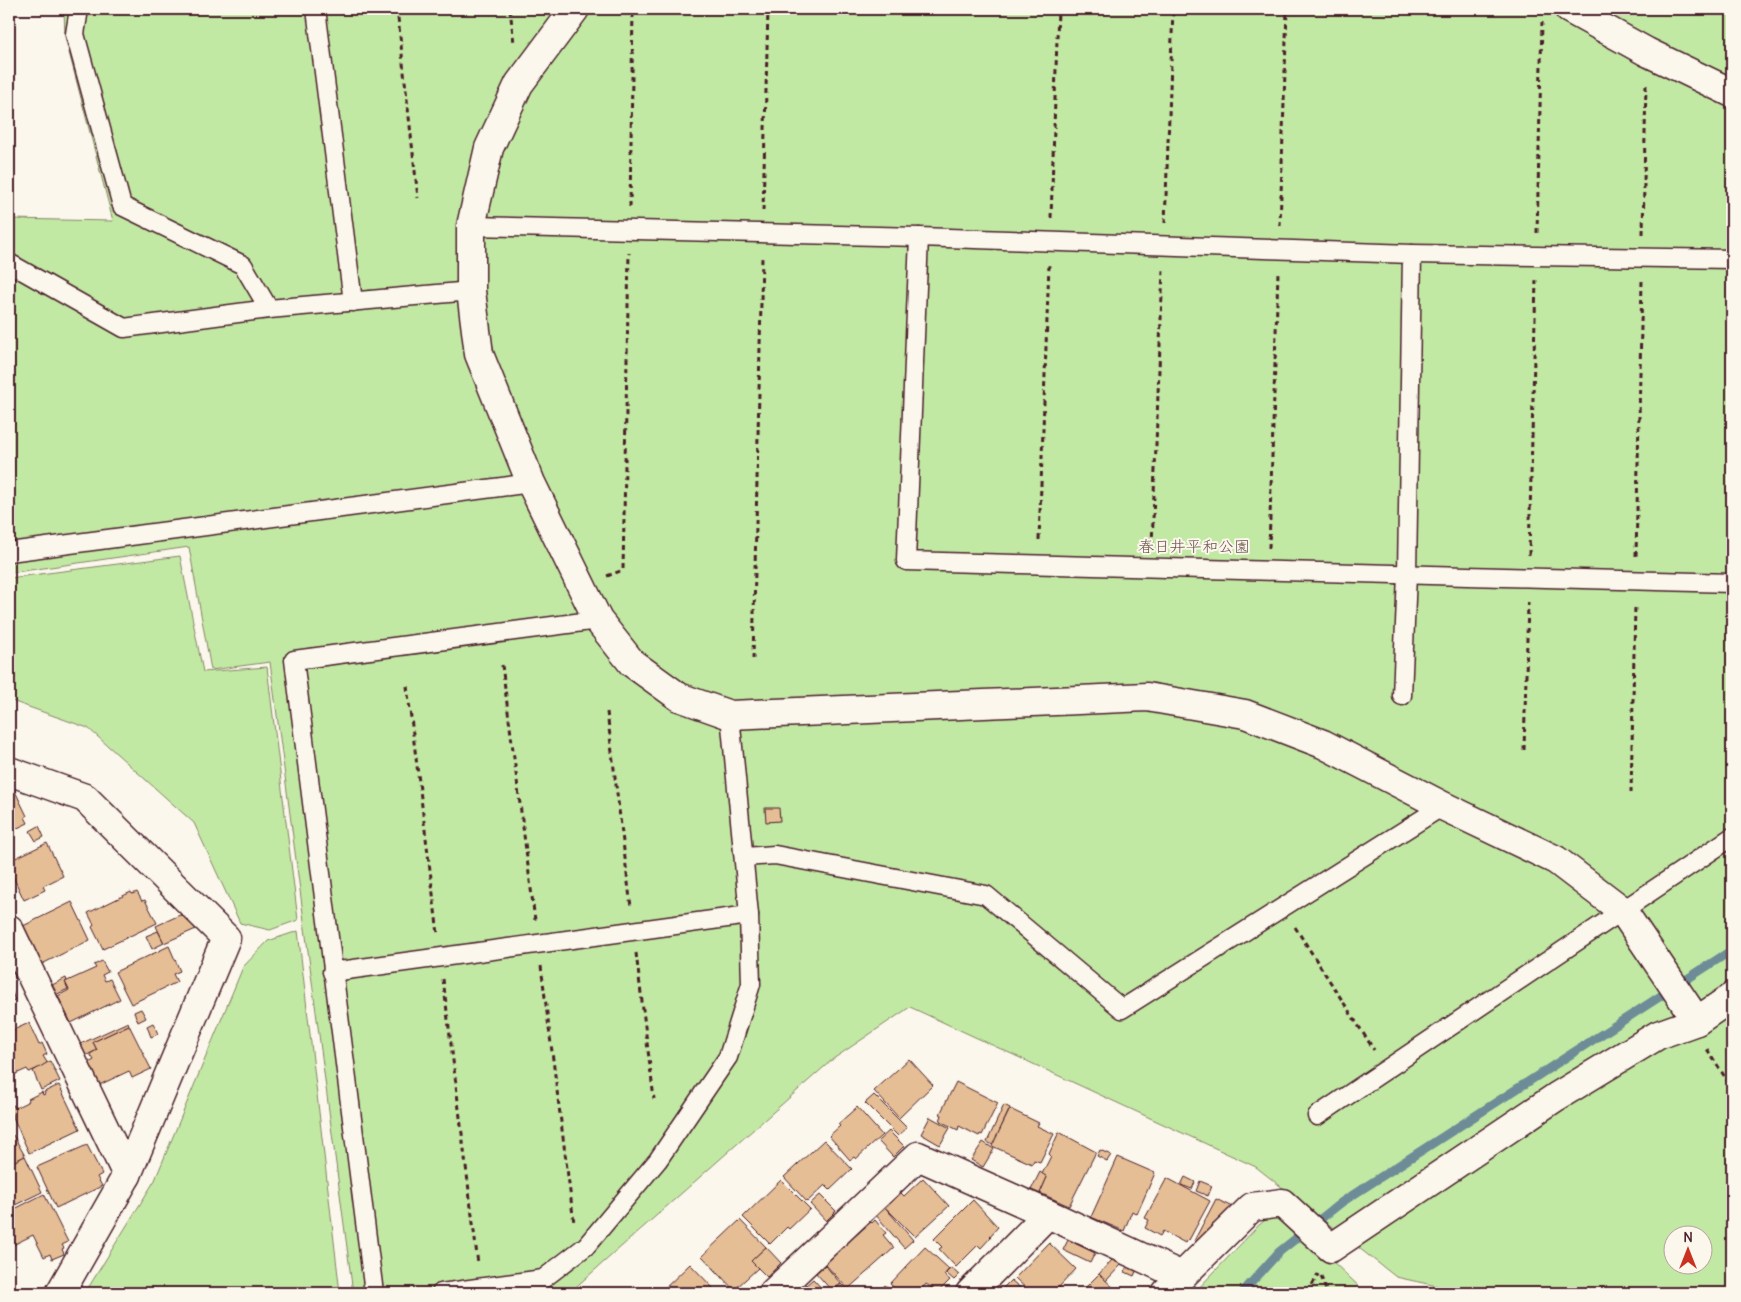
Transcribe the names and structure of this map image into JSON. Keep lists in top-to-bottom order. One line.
{"parks":["春日井平和公園"],"north":"top"}
